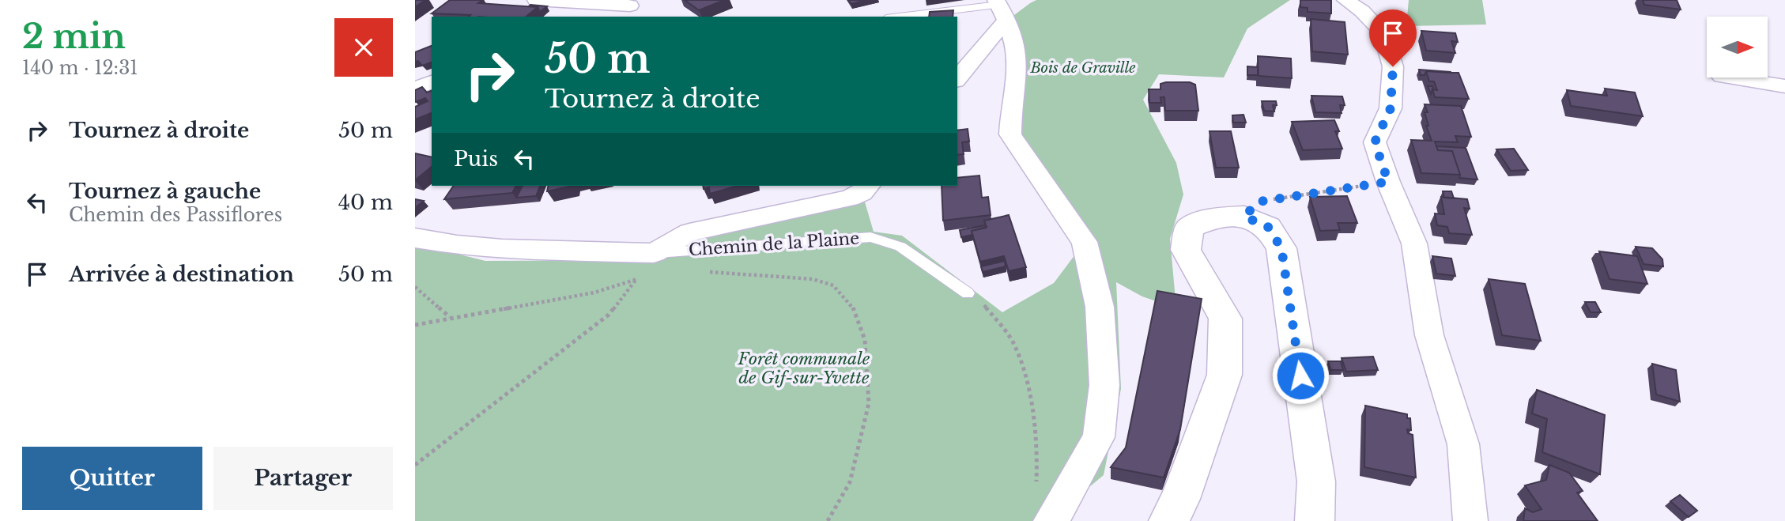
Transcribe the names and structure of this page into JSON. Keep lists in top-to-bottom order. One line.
{"streets":{"street":["Chemin de la Plaine"]},"parks":["Bois de Graville","Forêt communale de Gif-sur-Yvette"],"north":"right","page":{"heading":["2 min","140 m · 12:31"],"turn":["50 m","Tournez à droite"],"list":[{"name":"Tournez à droite","value":"50 m"},{"name":"Tournez à gauche","note":"Chemin des Passiflores","value":"40 m"},{"name":"Arrivée à destination","value":"50 m"}],"then":"Puis","buttons":["Quitter","Partager"]}}
